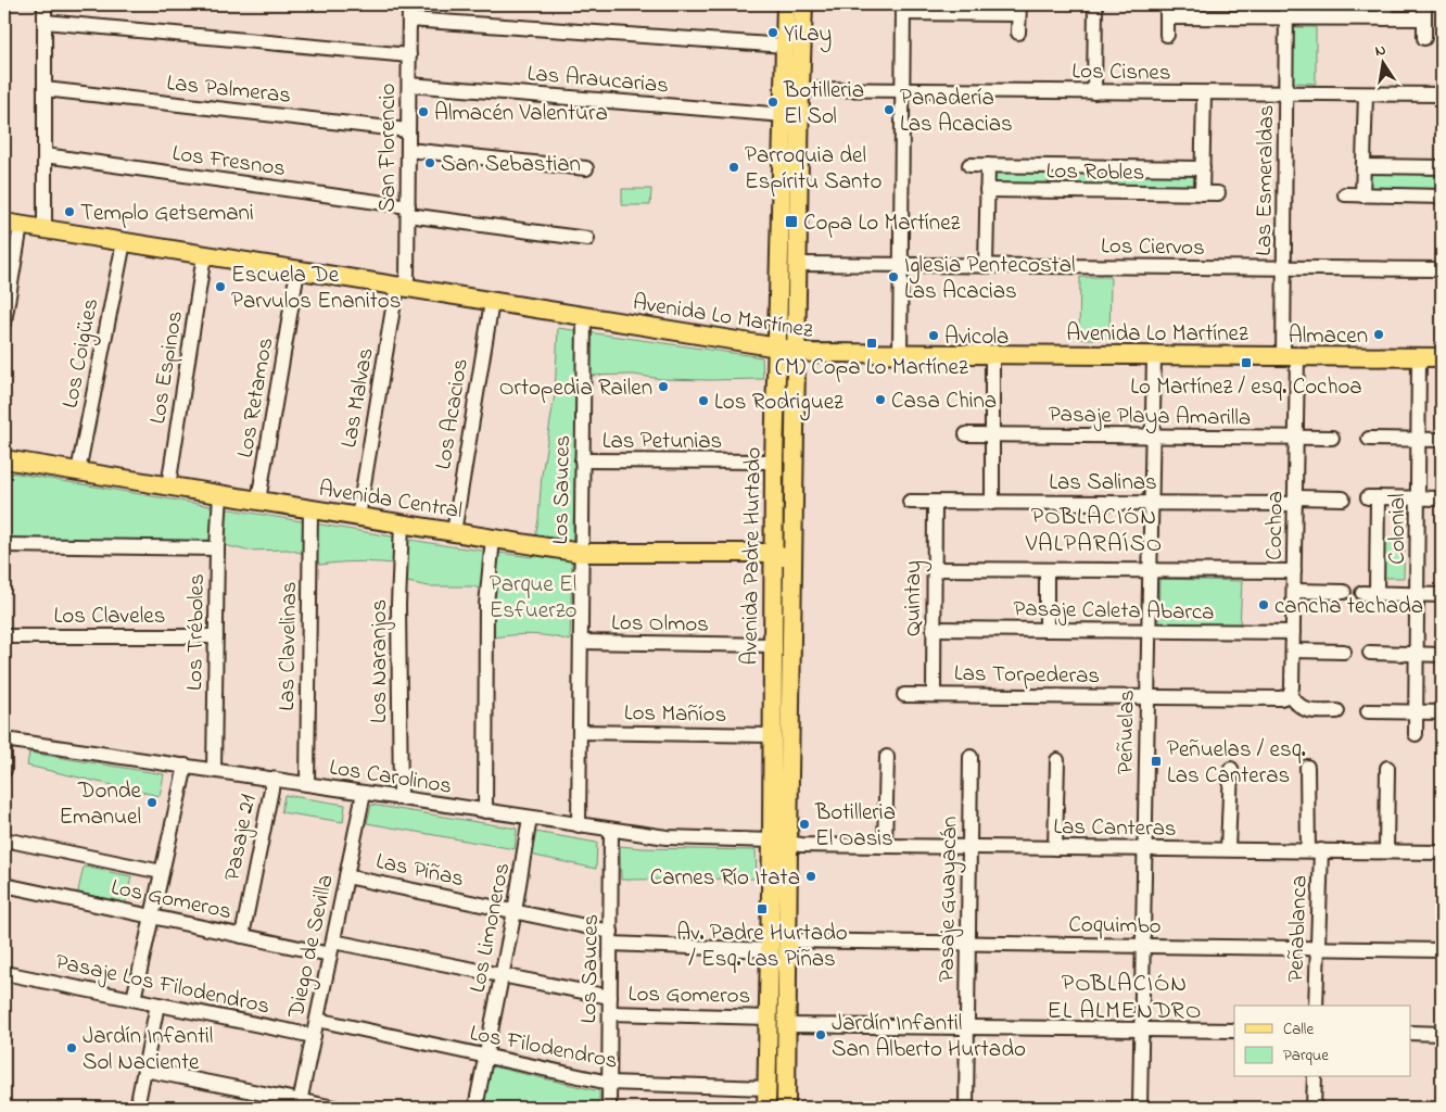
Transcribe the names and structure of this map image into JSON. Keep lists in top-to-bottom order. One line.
{"streets":{"main road":["Avenida Lo Martínez","Avenida Central","Avenida Padre Hurtado"],"street":["Los Cisnes","Las Araucarias","Las Palmeras","San Florencio","Los Fresnos","Los Robles","Las Esmeraldas","Los Ciervos","Los Coigües","Los Espinos","Los Retamos","Las Malvas","Los Acacios","Pasaje Playa Amarilla","Las Petunias","Las Salinas","Los Sauces","Cochoa","Colonial","Quintay","Pasaje Caleta Abarca","Los Claveles","Los Olmos","Los Tréboles","Las Clavelinas","Los Naranjos","Las Torpederas","Los Mañíos","Peñuelas","Los Carolinos","Las Canteras","Pasaje 21","Las Piñas","Los Gomeros","Pasaje Guayacán","Coquimbo","Los Limoneros","Peñablanca","Diego de Sevilla","Pasaje Los Filodendros","Los Filodendros"]},"crossings":[["Los Cisnes","Las Esmeraldas"],["Los Cisnes","Avenida Padre Hurtado"],["Las Araucarias","San Florencio"],["Las Araucarias","Avenida Padre Hurtado"],["Las Palmeras","San Florencio"],["San Florencio","Los Fresnos"],["San Florencio","Avenida Lo Martínez"],["San Florencio","Las Malvas"],["Las Esmeraldas","Los Ciervos"],["Las Esmeraldas","Avenida Lo Martínez"],["Las Esmeraldas","Cochoa"],["Los Ciervos","Avenida Padre Hurtado"],["Avenida Lo Martínez","Los Coigües"],["Avenida Lo Martínez","Los Espinos"],["Avenida Lo Martínez","Los Retamos"],["Avenida Lo Martínez","Las Malvas"],["Avenida Lo Martínez","Los Acacios"],["Avenida Lo Martínez","Los Sauces"],["Avenida Lo Martínez","Cochoa"],["Avenida Lo Martínez","Colonial"],["Avenida Lo Martínez","Avenida Padre Hurtado"],["Avenida Lo Martínez","Peñuelas"],["Los Coigües","Avenida Central"],["Los Espinos","Avenida Central"],["Los Retamos","Avenida Central"],["Las Malvas","Avenida Central"],["Los Acacios","Avenida Central"],["Pasaje Playa Amarilla","Cochoa"],["Pasaje Playa Amarilla","Peñuelas"],["Las Petunias","Los Sauces"],["Las Petunias","Avenida Padre Hurtado"],["Las Salinas","Cochoa"],["Las Salinas","Quintay"],["Las Salinas","Peñuelas"],["Los Sauces","Avenida Central"],["Los Sauces","Los Olmos"],["Los Sauces","Los Mañíos"],["Los Sauces","Los Carolinos"],["Los Sauces","Las Piñas"],["Los Sauces","Los Gomeros"],["Los Sauces","Los Filodendros"],["Avenida Central","Avenida Padre Hurtado"],["Avenida Central","Los Tréboles"],["Avenida Central","Las Clavelinas"],["Avenida Central","Los Naranjos"],["Cochoa","Pasaje Caleta Abarca"],["Cochoa","Las Torpederas"],["Avenida Padre Hurtado","Los Olmos"],["Avenida Padre Hurtado","Los Mañíos"],["Avenida Padre Hurtado","Los Carolinos"],["Avenida Padre Hurtado","Las Canteras"],["Avenida Padre Hurtado","Las Piñas"],["Avenida Padre Hurtado","Los Gomeros"],["Avenida Padre Hurtado","Coquimbo"],["Avenida Padre Hurtado","Los Filodendros"],["Quintay","Pasaje Caleta Abarca"],["Quintay","Las Torpederas"],["Pasaje Caleta Abarca","Peñuelas"],["Los Claveles","Los Tréboles"],["Los Tréboles","Los Carolinos"],["Las Clavelinas","Los Carolinos"],["Los Naranjos","Los Carolinos"],["Las Torpederas","Peñuelas"],["Peñuelas","Las Canteras"],["Peñuelas","Coquimbo"],["Los Carolinos","Las Canteras"],["Los Carolinos","Pasaje 21"],["Los Carolinos","Los Limoneros"],["Los Carolinos","Diego de Sevilla"],["Las Canteras","Pasaje Guayacán"],["Las Canteras","Peñablanca"],["Pasaje 21","Los Gomeros"],["Las Piñas","Los Limoneros"],["Las Piñas","Diego de Sevilla"],["Los Gomeros","Los Limoneros"],["Los Gomeros","Diego de Sevilla"],["Pasaje Guayacán","Coquimbo"],["Coquimbo","Peñablanca"],["Los Limoneros","Los Filodendros"],["Diego de Sevilla","Pasaje Los Filodendros"],["Diego de Sevilla","Los Filodendros"]],"districts":["POBLACIÓN VALPARAÍSO","POBLACIÓN EL ALMENDRO"],"parks":["Parque El Esfuerzo"],"places":{"other":["YiLay","Botilleria El Sol","Panadería Las Acacias","Almacén Valentura","San Sebastian","Parroquia del Espíritu Santo","Templo Getsemani","Iglesia Pentecostal Las Acacias","Escuela De Parvulos Enanitos","Almacen","Avicola","Ortopedia Railen","Casa China","Los Rodriguez","cancha techada","Donde Emanuel","Botilleria El Oasis","Carnes Río Itata","Jardín Infantil San Alberto Hurtado","Jardín Infantil Sol Naciente"],"transit":["Copa Lo Martínez","(M) Copa Lo Martínez","Lo Martínez / esq. Cochoa","Peñuelas / esq. Las Canteras","Av. Padre Hurtado / Esq. Las Piñas"]},"legend":["Calle","Parque"],"north":"top"}
